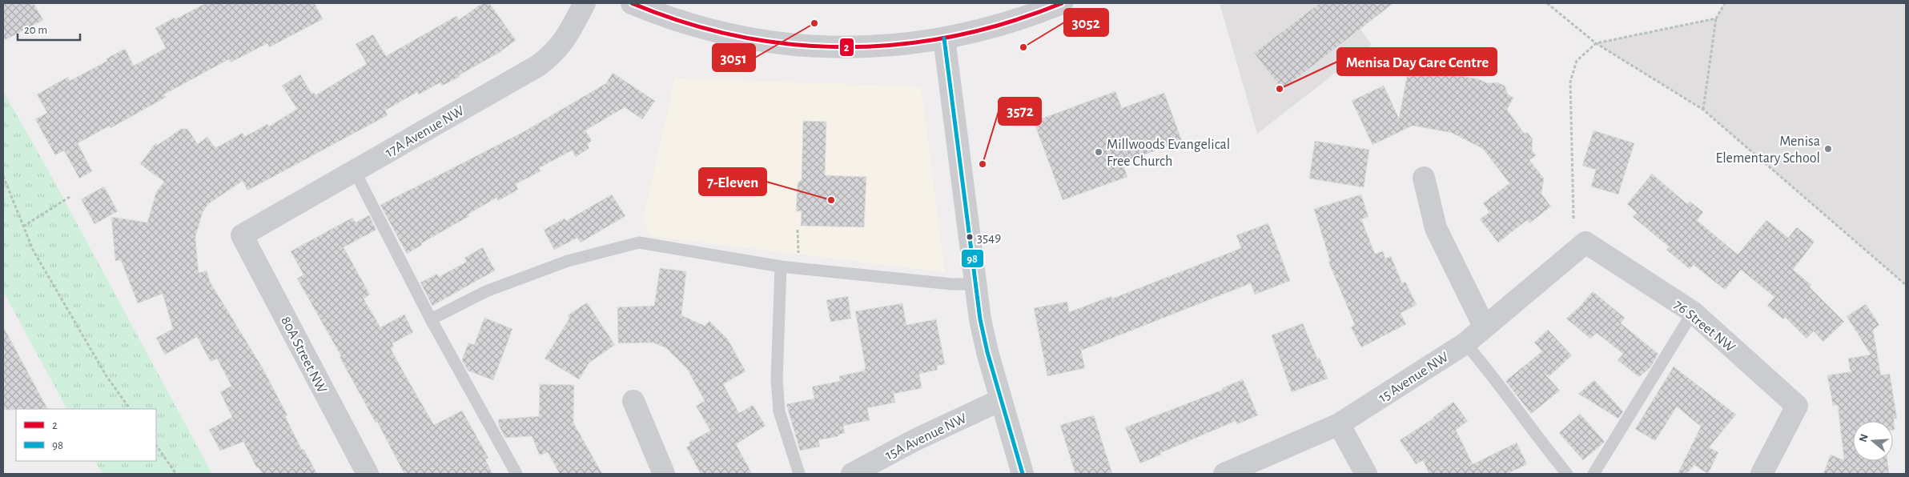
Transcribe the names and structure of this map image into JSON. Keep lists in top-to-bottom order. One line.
{"streets":{"street":["17A Avenue NW","76 Street NW","80A Street NW","15 Avenue NW","15A Avenue NW"]},"crossings":[["17A Avenue NW","80A Street NW"],["76 Street NW","15 Avenue NW"]],"places":["3051","3052","Menisa Day Care Centre","Menisa Elementary School","Millwoods Evangelical Free Church","3572","7-Eleven","3549"],"lines":["transit line 2","transit line 98"],"legend":["2","98"],"scale_bar":"20 m","north":"left"}
